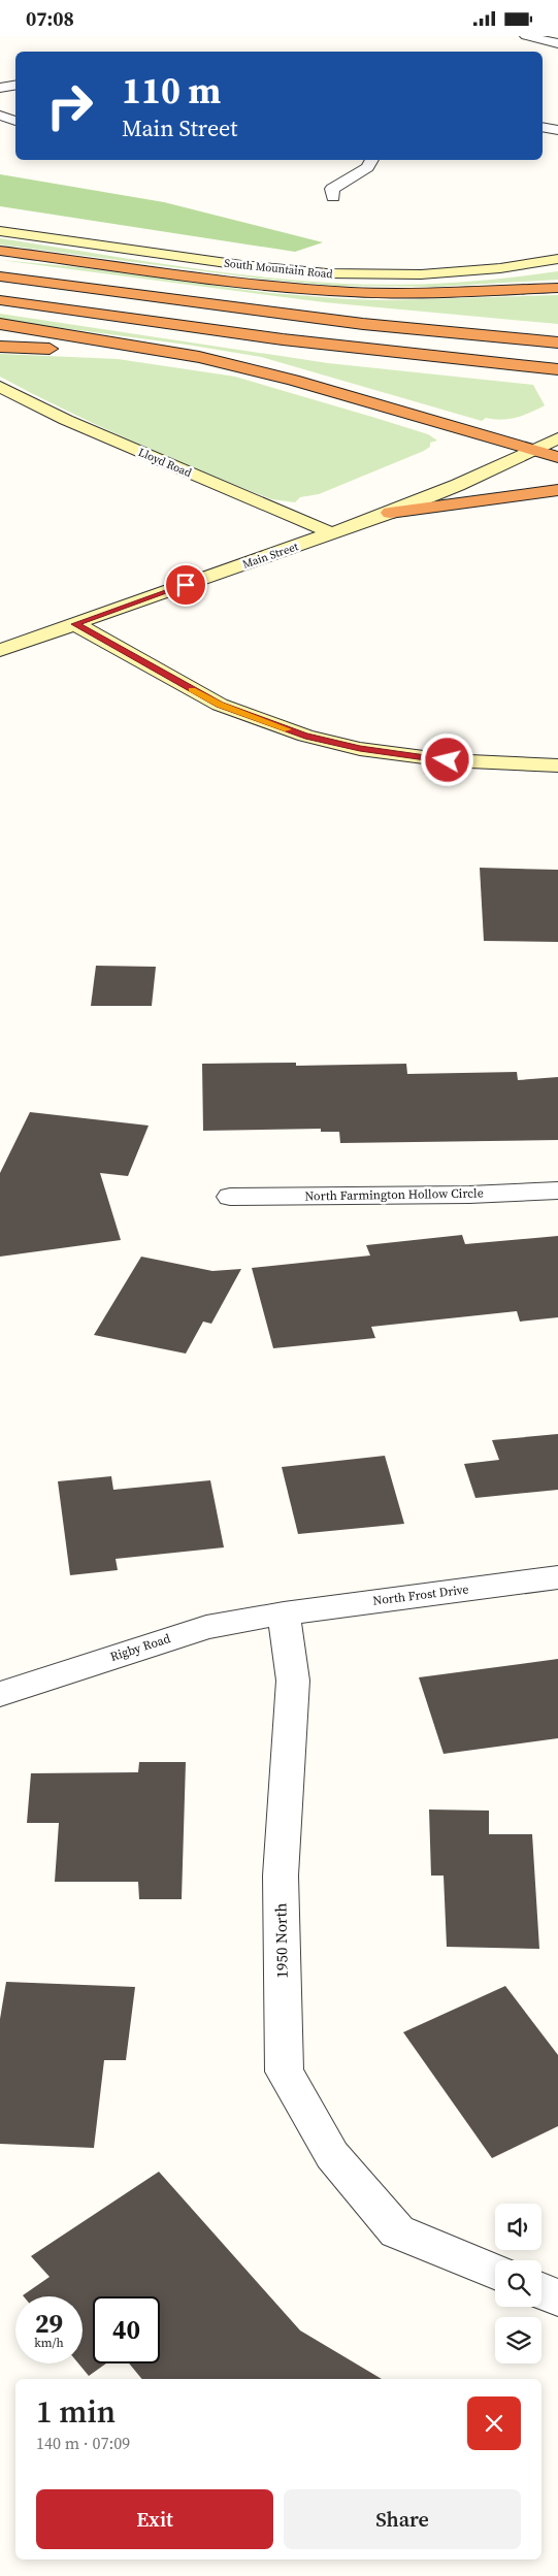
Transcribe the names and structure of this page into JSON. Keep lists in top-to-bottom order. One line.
{"streets":{"street":["South Mountain Road","Lloyd Road","Main Street","North Farmington Hollow Circle","North Frost Drive","Rigby Road","1950 North"]},"crossings":[["Lloyd Road","Main Street"],["North Frost Drive","Rigby Road"],["North Frost Drive","1950 North"],["Rigby Road","1950 North"]],"page":{"status":"07:08","turn":["110 m","Main Street"],"speed":"29 km/h","limit":"40","heading":["1 min","140 m · 07:09"],"buttons":["Exit","Share"]}}
